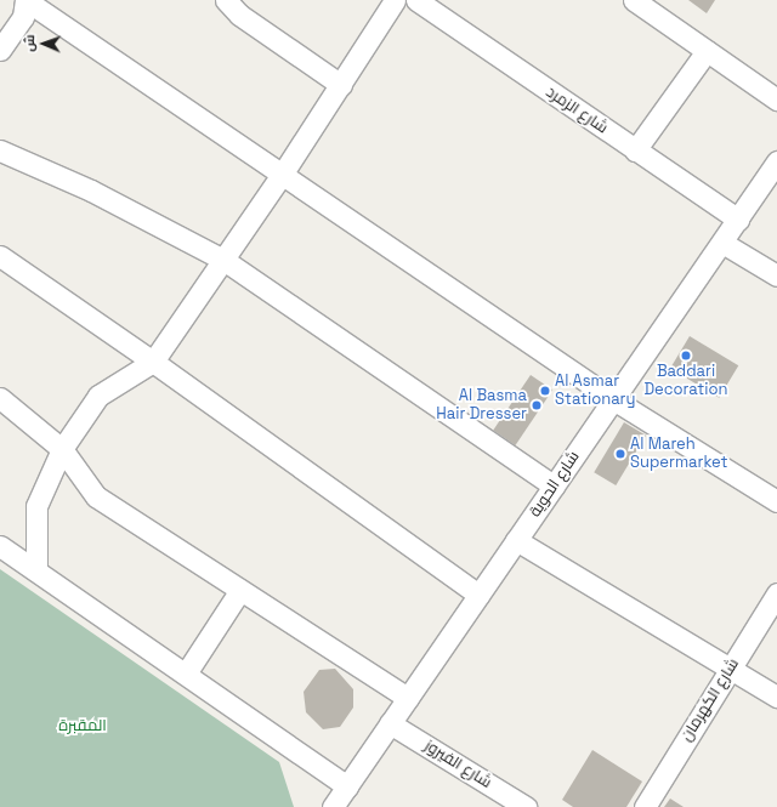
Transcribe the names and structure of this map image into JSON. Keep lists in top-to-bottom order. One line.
{"streets":{"street":["شارع الزمرد","شارع الحوية","شارع الكهرمان","شارع الفيروز"]},"crossings":[["شارع الزمرد","شارع الحوية"],["شارع الحوية","شارع الفيروز"]],"parks":["المقبرة"],"places":["Baddari Decoration","Al Asmar Stationary","Al Basma Hair Dresser","Al Mareh Supermarket"],"north":"left"}
